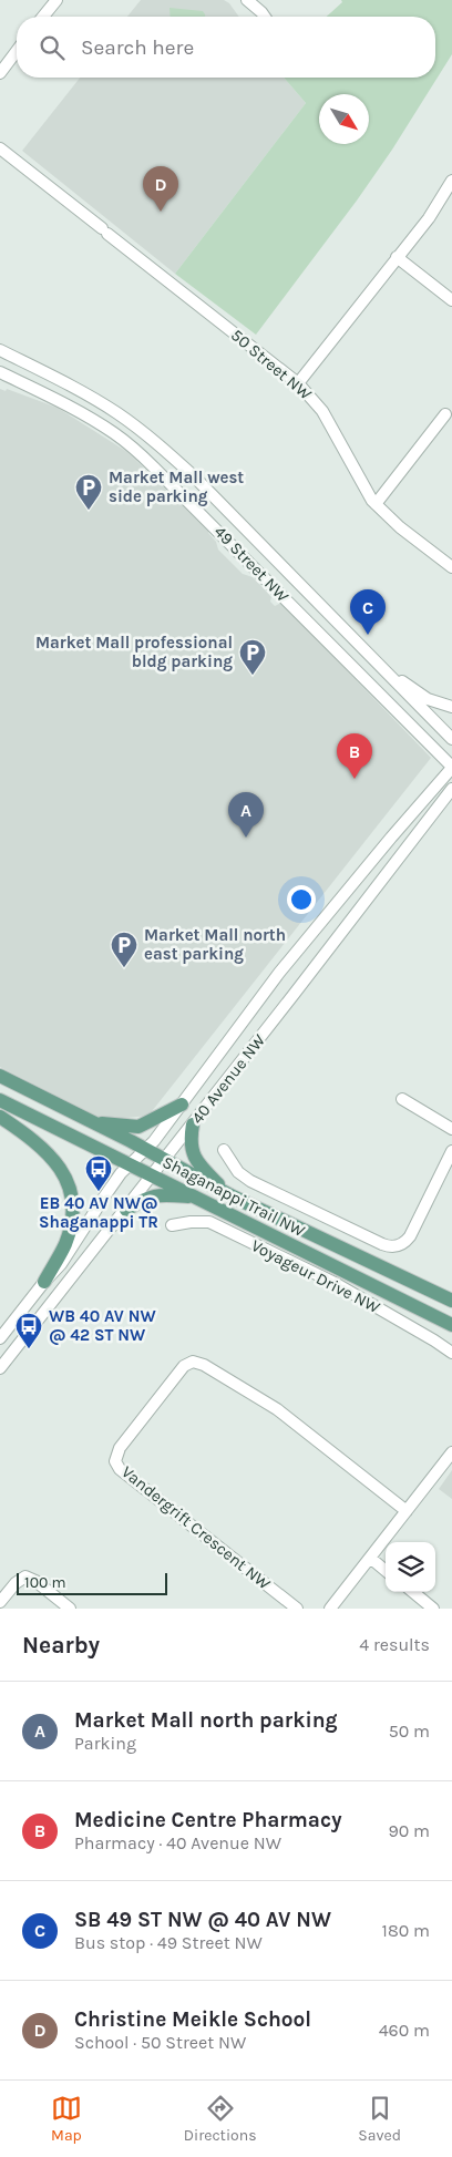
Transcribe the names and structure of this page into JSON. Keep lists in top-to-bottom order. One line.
{"streets":{"main road":["Shaganappi Trail NW"],"street":["50 Street NW","49 Street NW","40 Avenue NW","Voyageur Drive NW","Vandergrift Crescent NW"]},"crossings":[["49 Street NW","40 Avenue NW"],["40 Avenue NW","Shaganappi Trail NW"]],"places":{"parking":["Market Mall west side parking","Market Mall professional bldg parking","Market Mall north east parking"],"bus stop":["EB 40 AV NW@ Shaganappi TR","WB 40 AV NW @ 42 ST NW"]},"scale_bar":"100 m","north":"bottom right","page":{"search":"Search here","pins":["D","C","B","A"],"scale":"100 m","heading":["Nearby","4 results"],"list":[{"mark":"A","name":"Market Mall north parking","note":"Parking","value":"50 m"},{"mark":"B","name":"Medicine Centre Pharmacy","note":"Pharmacy · 40 Avenue NW","value":"90 m"},{"mark":"C","name":"SB 49 ST NW @ 40 AV NW","note":"Bus stop · 49 Street NW","value":"180 m"},{"mark":"D","name":"Christine Meikle School","note":"School · 50 Street NW","value":"460 m"}],"nav":["Map","Directions","Saved"]}}
